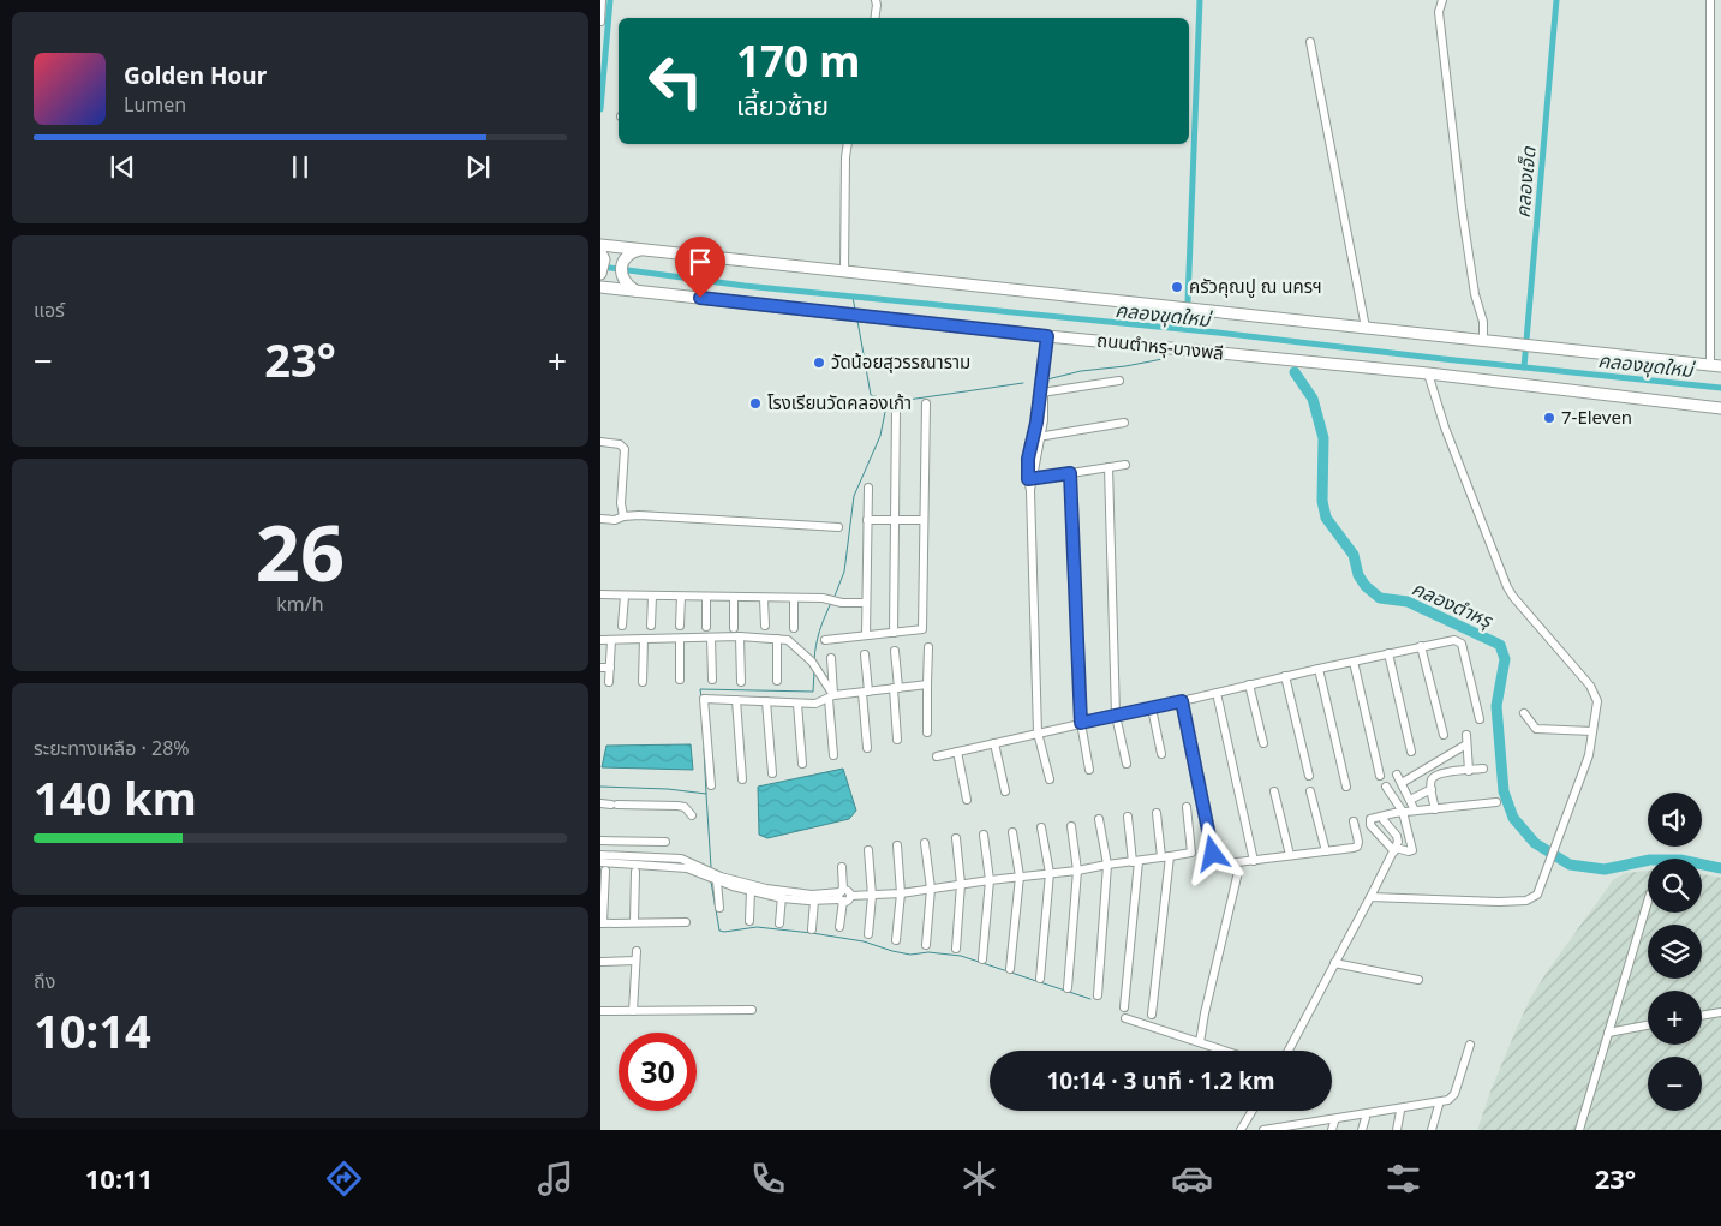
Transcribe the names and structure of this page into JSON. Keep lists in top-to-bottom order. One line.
{"streets":{"main road":["ถนนตำหรุ-บางพลี"]},"water":["คลองเจ็ด","คลองขุดใหม่","คลองตำหรุ"],"places":["ครัวคุณปู ณ นครฯ","วัดน้อยสุวรรณาราม","โรงเรียนวัดคลองเก้า","7-Eleven"],"page":{"turn":["170 m","เลี้ยวซ้าย"],"song":["Golden Hour","Lumen"],"tile":["แอร์",["26","km/h"],["ระยะทางเหลือ · 28%","140 km"],["ถึง","10:14"]],"heat":["−","23°","+"],"map_buttons":["+","−"],"limit":"30","trip":"10:14 · 3 นาที · 1.2 km","tabs":["10:11","23°"]}}
